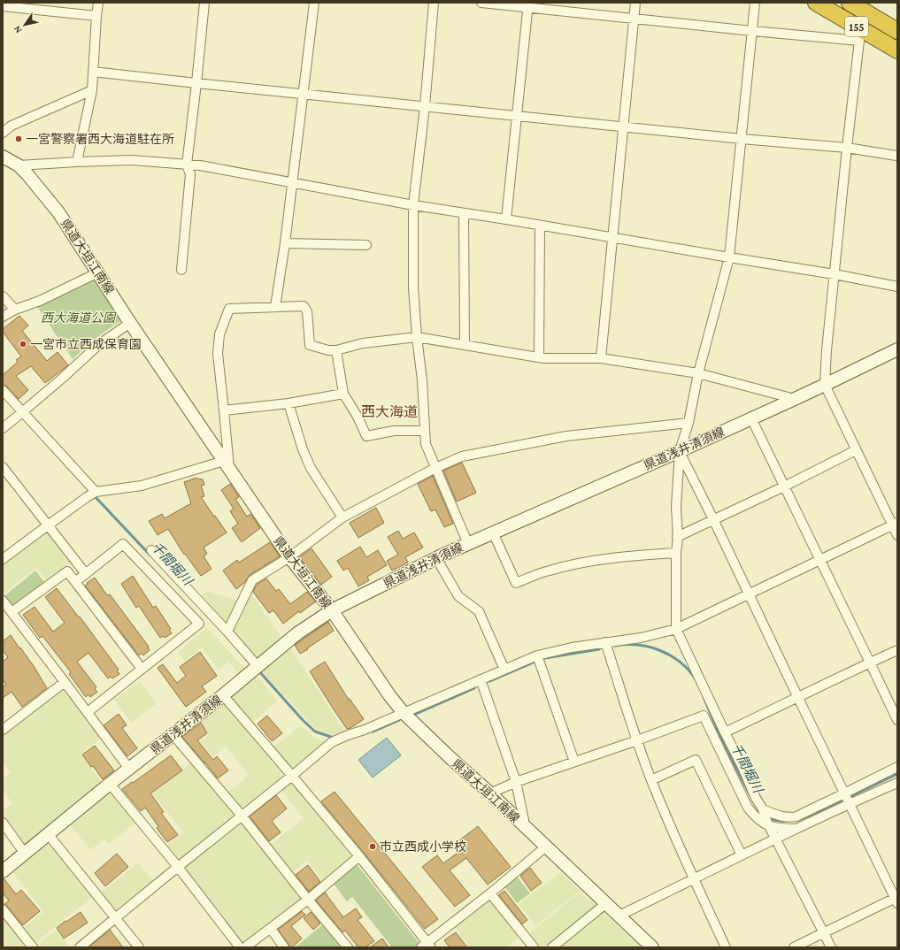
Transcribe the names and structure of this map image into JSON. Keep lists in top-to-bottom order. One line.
{"streets":{"highway":["155"],"main road":["県道大垣江南線","県道浅井清須線"]},"crossings":[["県道大垣江南線","県道浅井清須線"]],"districts":["西大海道"],"water":["千間堀川"],"parks":["西大海道公園"],"places":["一宮警察署西大海道駐在所","一宮市立西成保育園","市立西成小学校"],"north":"bottom left"}
